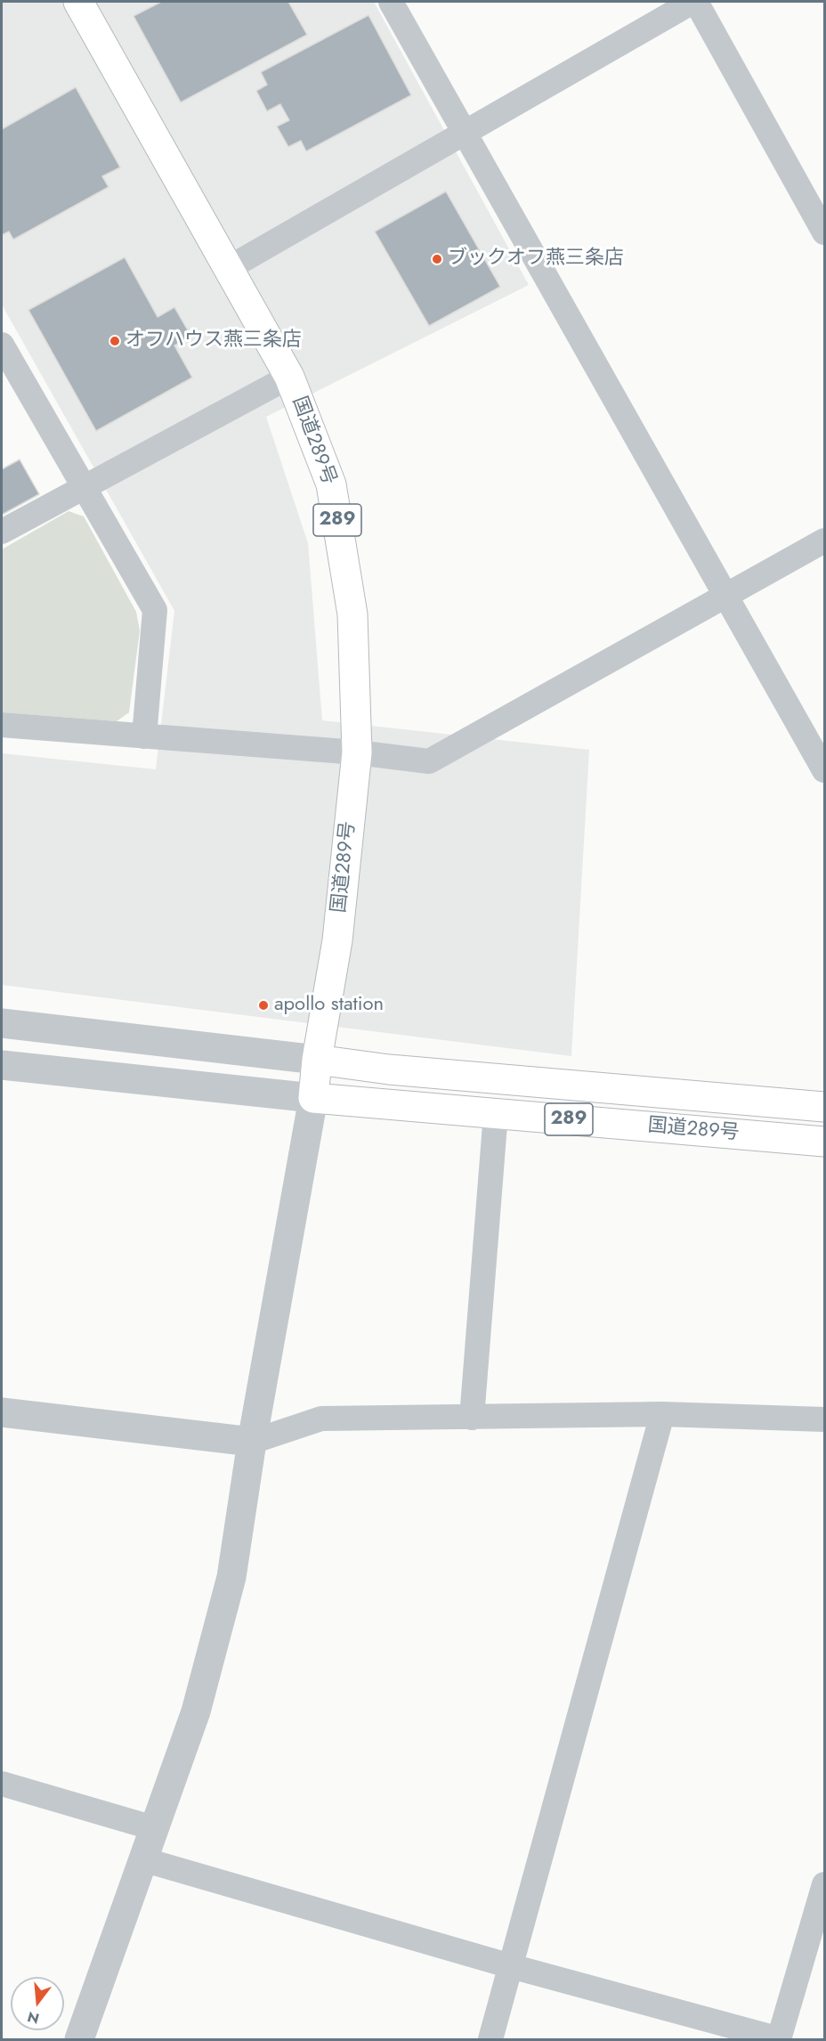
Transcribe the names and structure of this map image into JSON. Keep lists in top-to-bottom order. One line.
{"streets":{"highway":["国道289号","289"]},"places":["ブックオフ燕三条店","オフハウス燕三条店","apollo station"],"north":"bottom"}
